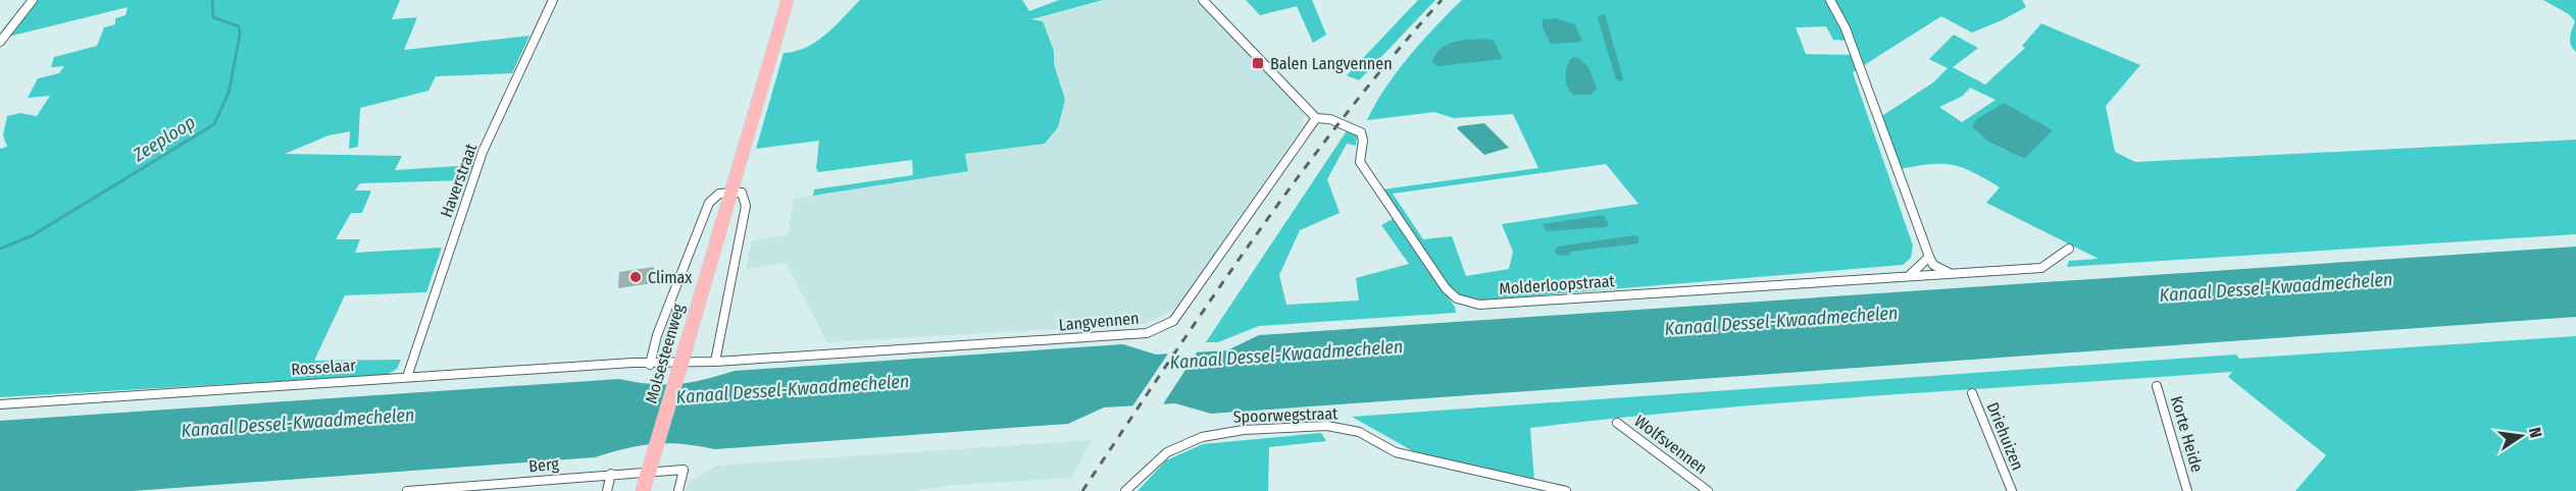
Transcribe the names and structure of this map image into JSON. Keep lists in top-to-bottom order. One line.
{"streets":{"main road":["Molsesteenweg"],"street":["Haverstraat","Molderloopstraat","Langvennen","Rosselaar","Spoorwegstraat","Korte Heide","Driehuizen","Wolfsvennen","Berg"]},"crossings":[["Haverstraat","Rosselaar"],["Molderloopstraat","Langvennen"],["Langvennen","Molsesteenweg"],["Langvennen","Rosselaar"],["Molsesteenweg","Rosselaar"]],"water":["Zeeploop","Kanaal Dessel-Kwaadmechelen"],"places":{"transit":["Balen Langvennen"],"other":["Climax"]},"north":"right"}
